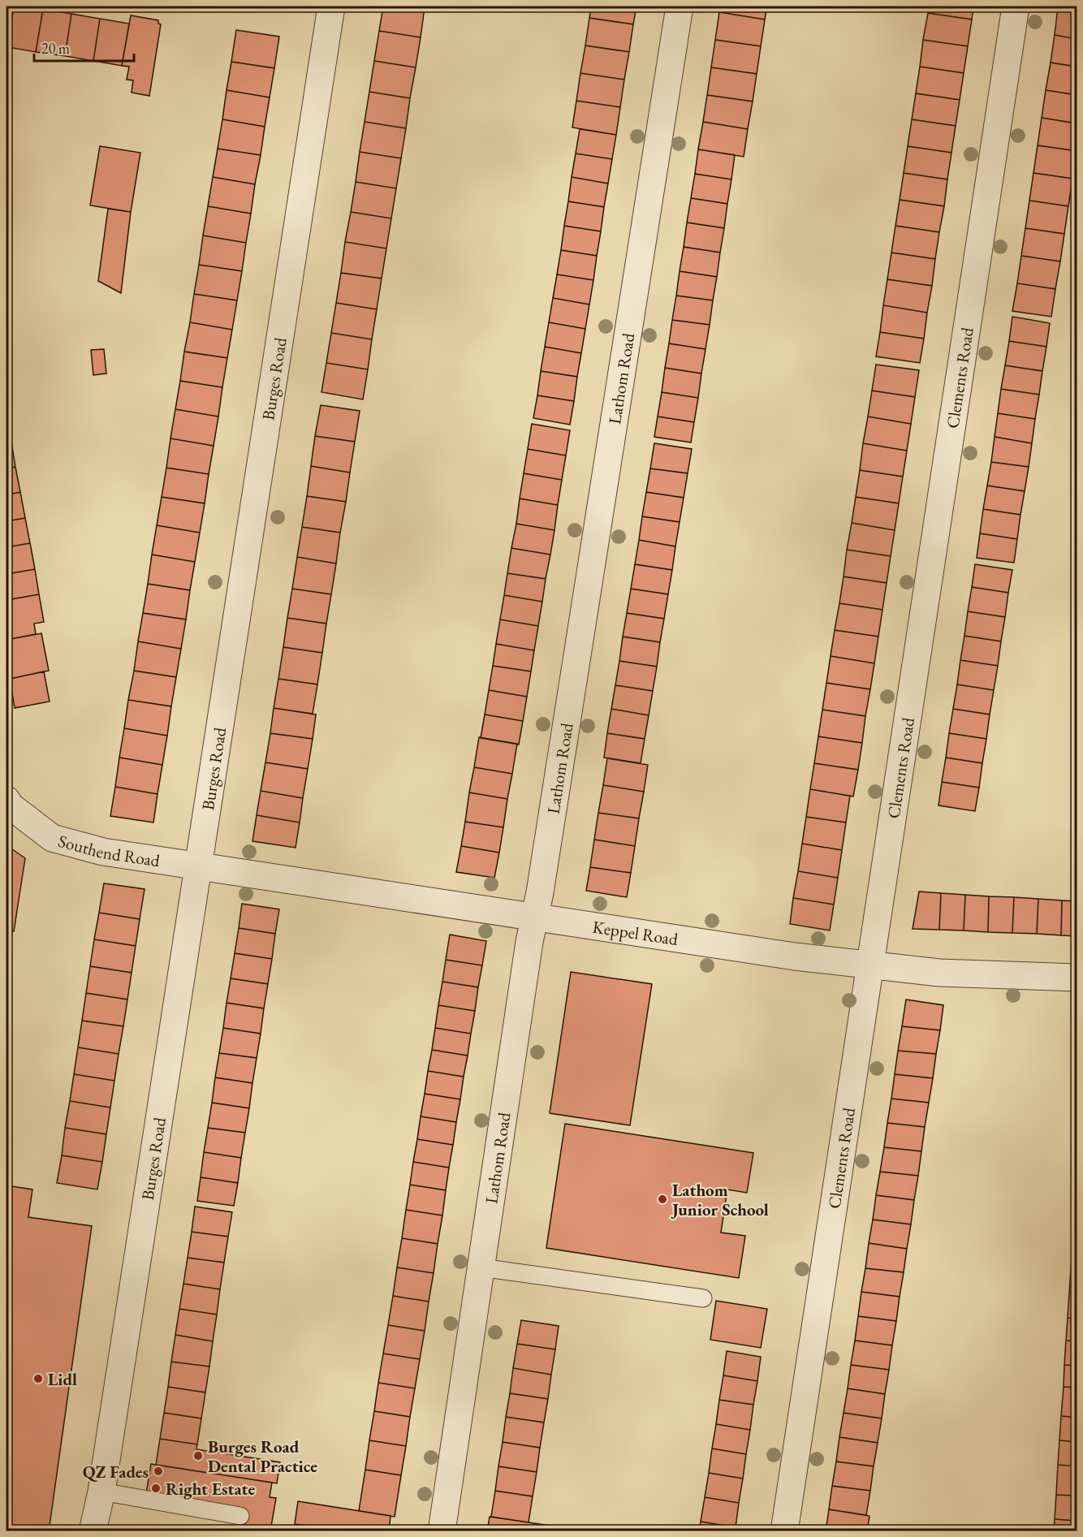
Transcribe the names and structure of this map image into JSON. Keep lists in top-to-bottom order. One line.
{"streets":{"street":["Lathom Road","Clements Road","Burges Road","Southend Road","Keppel Road"]},"crossings":[["Lathom Road","Keppel Road"],["Clements Road","Keppel Road"],["Burges Road","Southend Road"],["Burges Road","Keppel Road"],["Southend Road","Keppel Road"]],"places":["Lathom Junior School","Lidl","Burges Road Dental Practice","QZ Fades","Right Estate"],"scale_bar":"20 m"}
